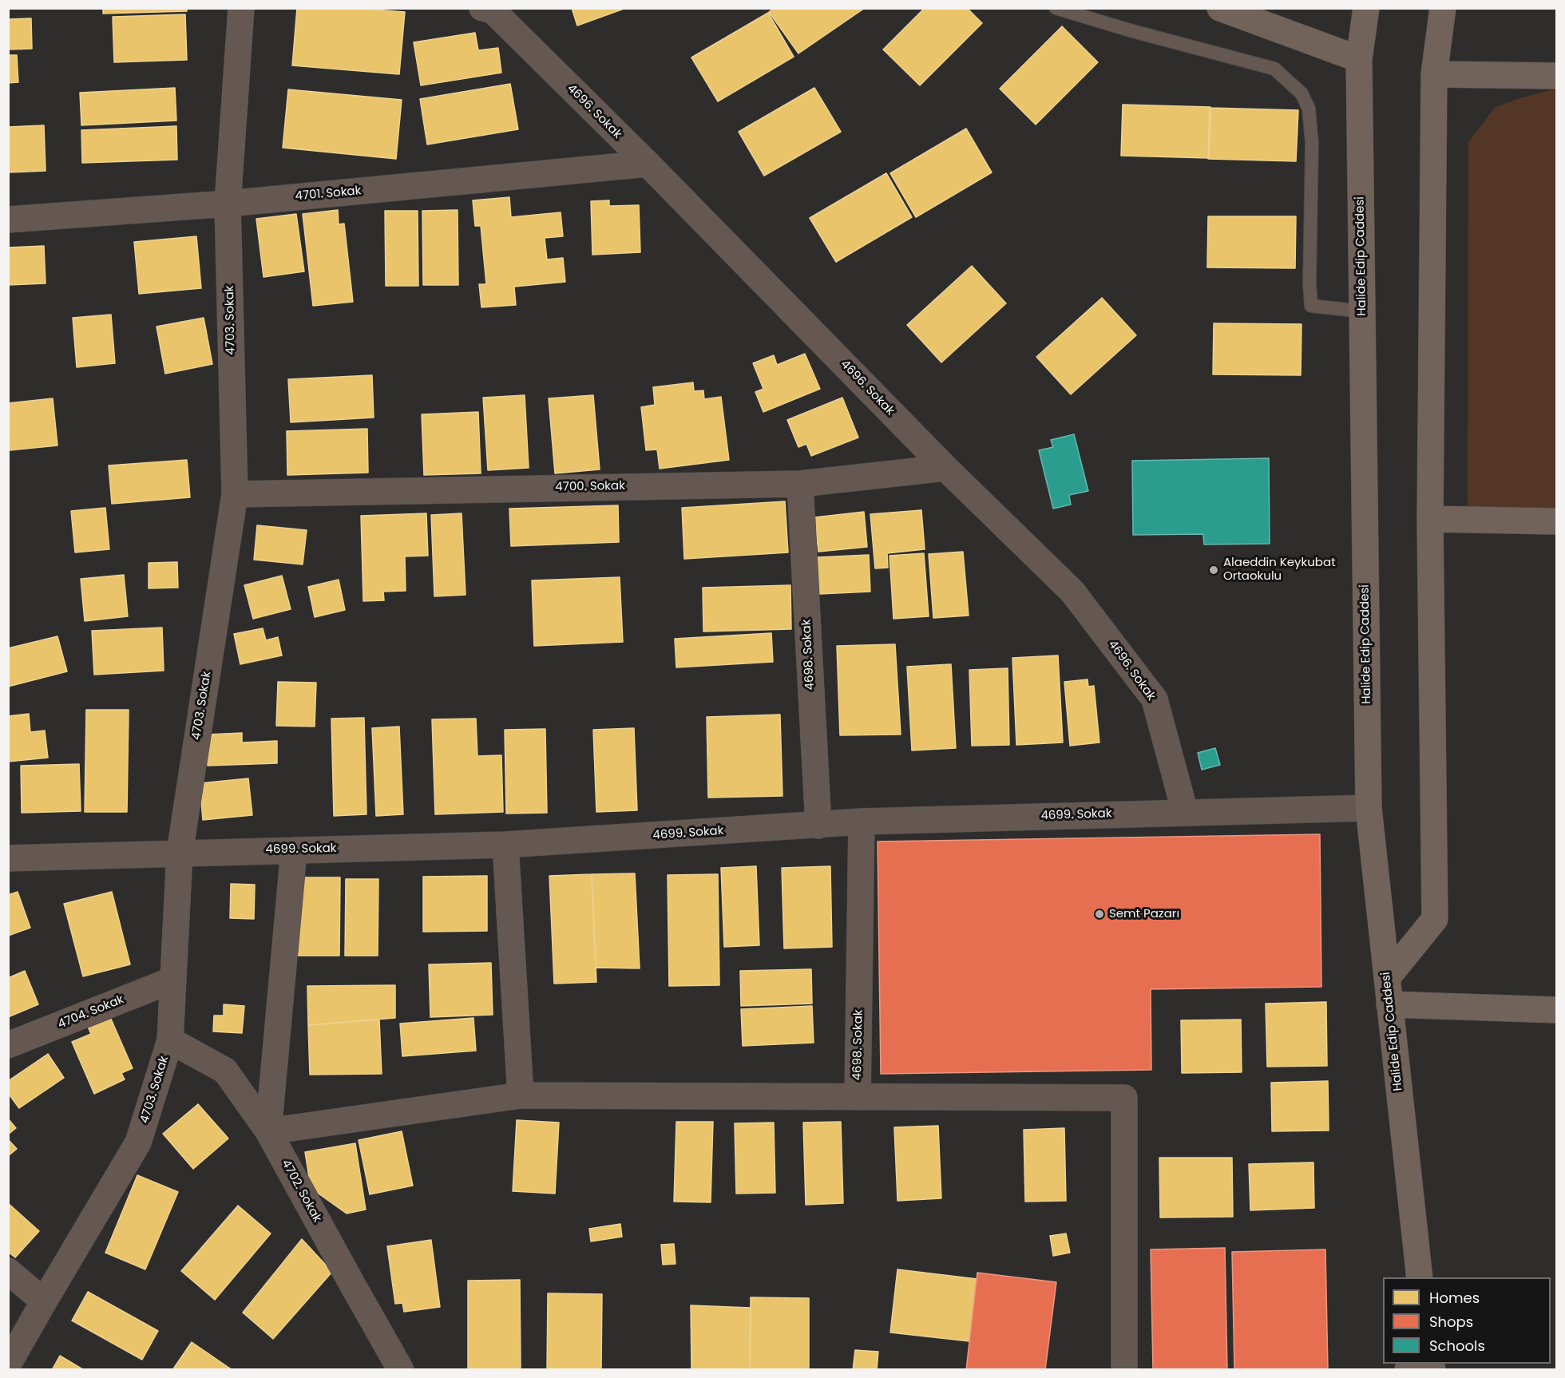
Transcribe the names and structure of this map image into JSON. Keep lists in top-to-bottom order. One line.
{"streets":{"street":["4696. Sokak","4701. Sokak","Halide Edip Caddesi","4703. Sokak","4700. Sokak","4698. Sokak","4699. Sokak","4704. Sokak","4702. Sokak"]},"crossings":[["4696. Sokak","4701. Sokak"],["4696. Sokak","4700. Sokak"],["4696. Sokak","4699. Sokak"],["4701. Sokak","4703. Sokak"],["Halide Edip Caddesi","4699. Sokak"],["4703. Sokak","4700. Sokak"],["4703. Sokak","4699. Sokak"],["4703. Sokak","4704. Sokak"],["4703. Sokak","4702. Sokak"],["4700. Sokak","4698. Sokak"],["4698. Sokak","4699. Sokak"]],"places":["Alaeddin Keykubat Ortaokulu","Semt Pazarı"],"legend":["Homes","Shops","Schools"]}
